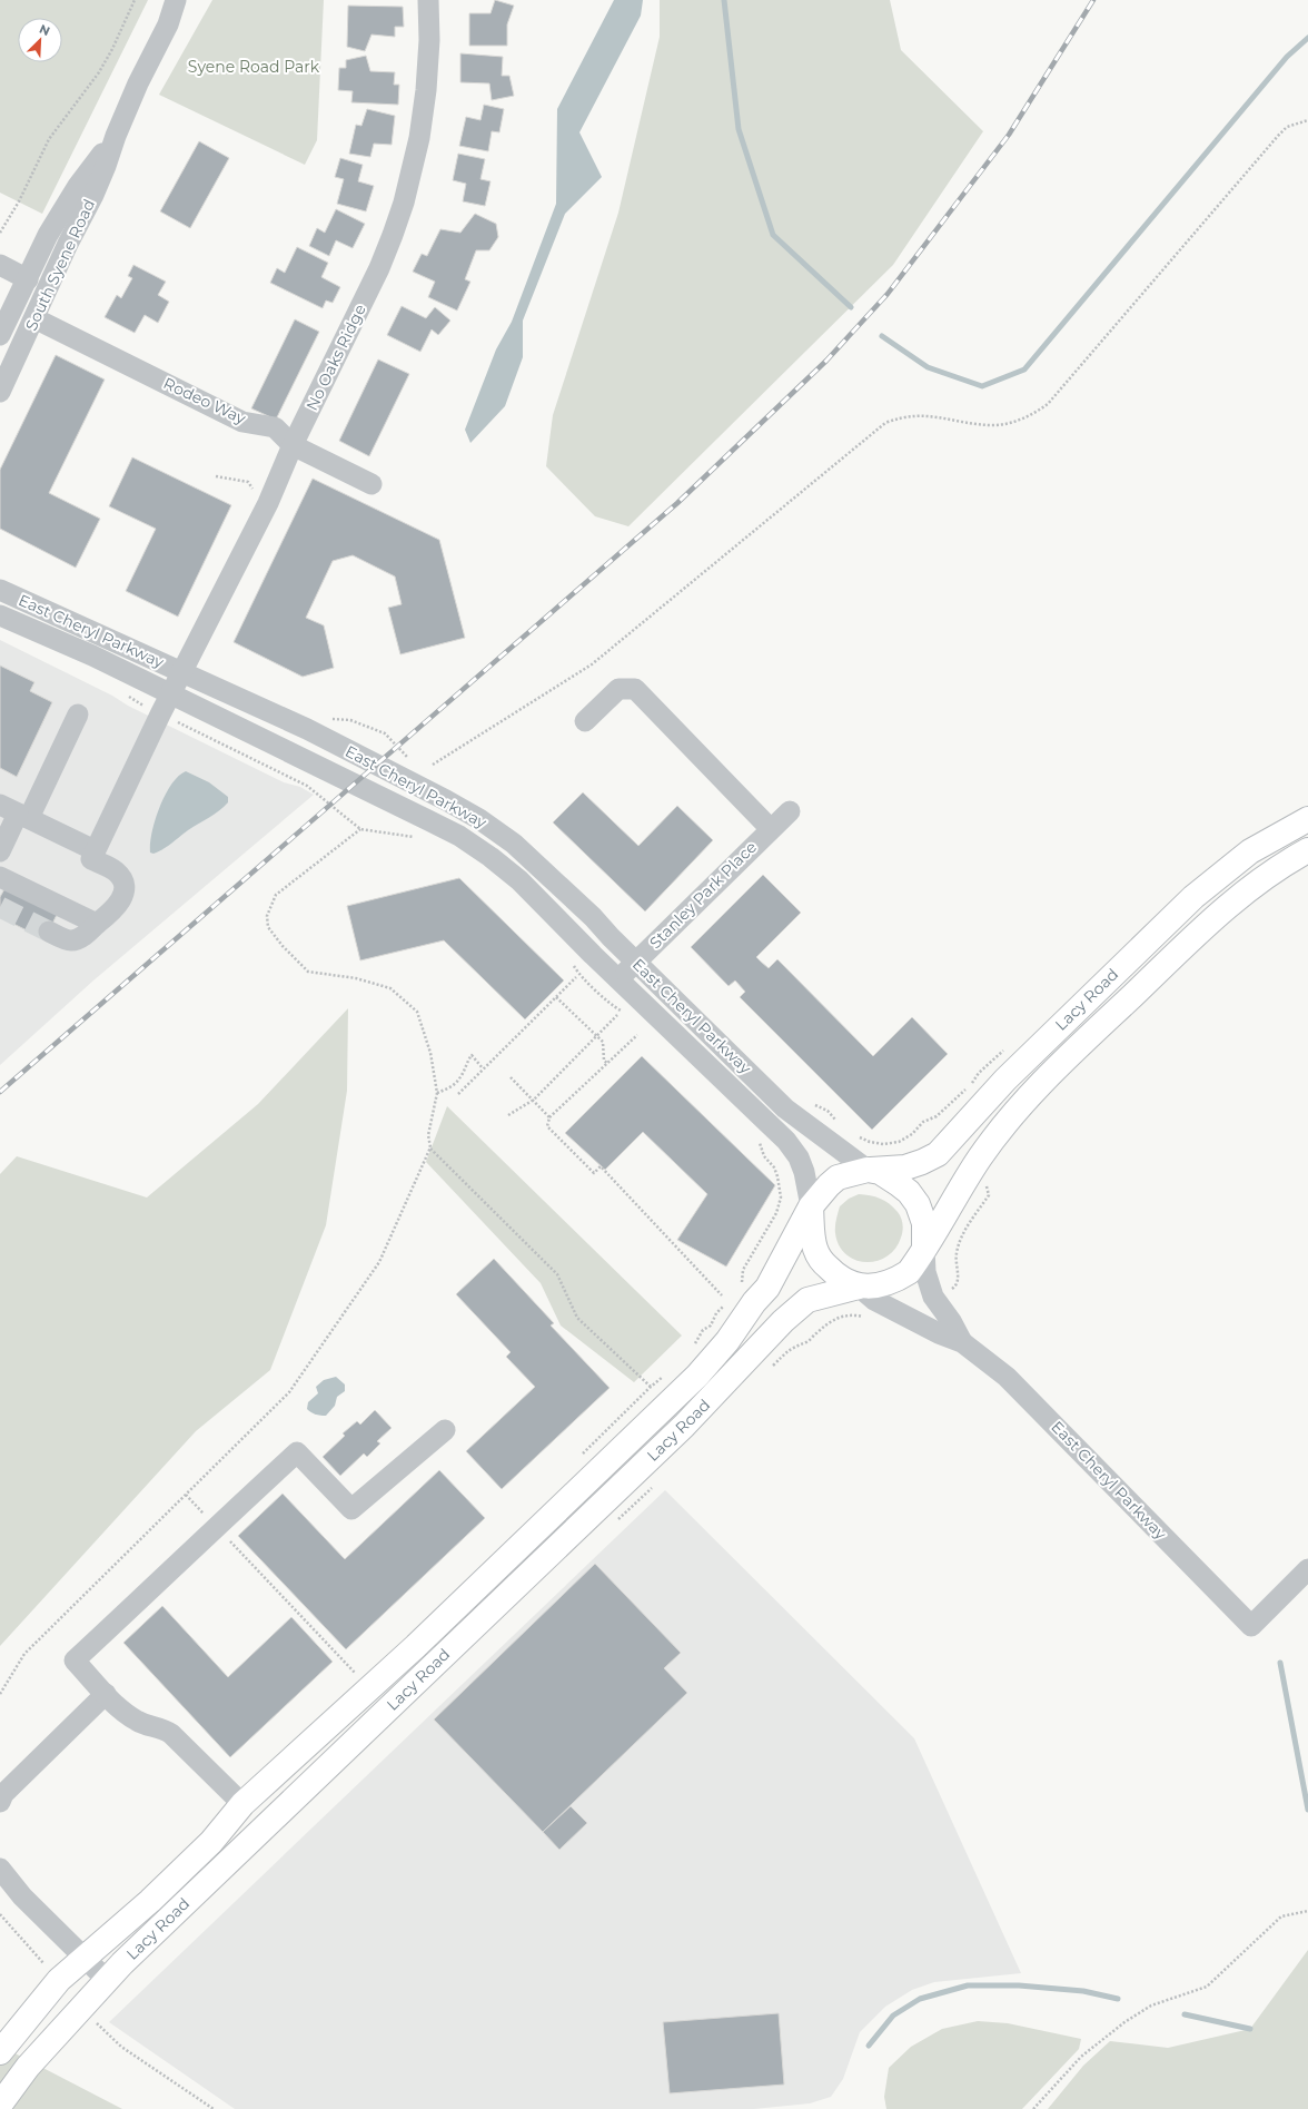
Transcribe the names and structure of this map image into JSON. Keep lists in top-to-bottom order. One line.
{"streets":{"main road":["Lacy Road"],"street":["South Syene Road","No Oaks Ridge","Rodeo Way","East Cheryl Parkway","Stanley Park Place"]},"crossings":[["South Syene Road","Rodeo Way"],["No Oaks Ridge","Rodeo Way"],["No Oaks Ridge","East Cheryl Parkway"],["East Cheryl Parkway","Stanley Park Place"],["East Cheryl Parkway","Lacy Road"]],"parks":["Syene Road Park"],"north":"top right"}
